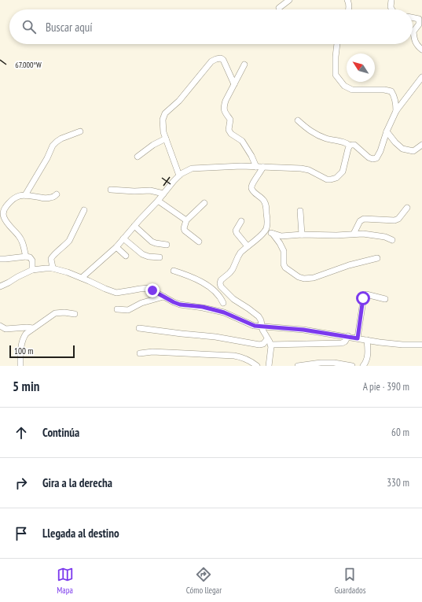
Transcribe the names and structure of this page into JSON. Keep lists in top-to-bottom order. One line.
{"scale_bar":"100 m","north":"top left","page":{"search":"Buscar aquí","scale":"100 m","heading":["5 min","A pie · 390 m"],"list":[["Continúa","60 m"],["Gira a la derecha","330 m"],"Llegada al destino"],"nav":["Mapa","Cómo llegar","Guardados"]},"coordinates":["67.000°W"]}
